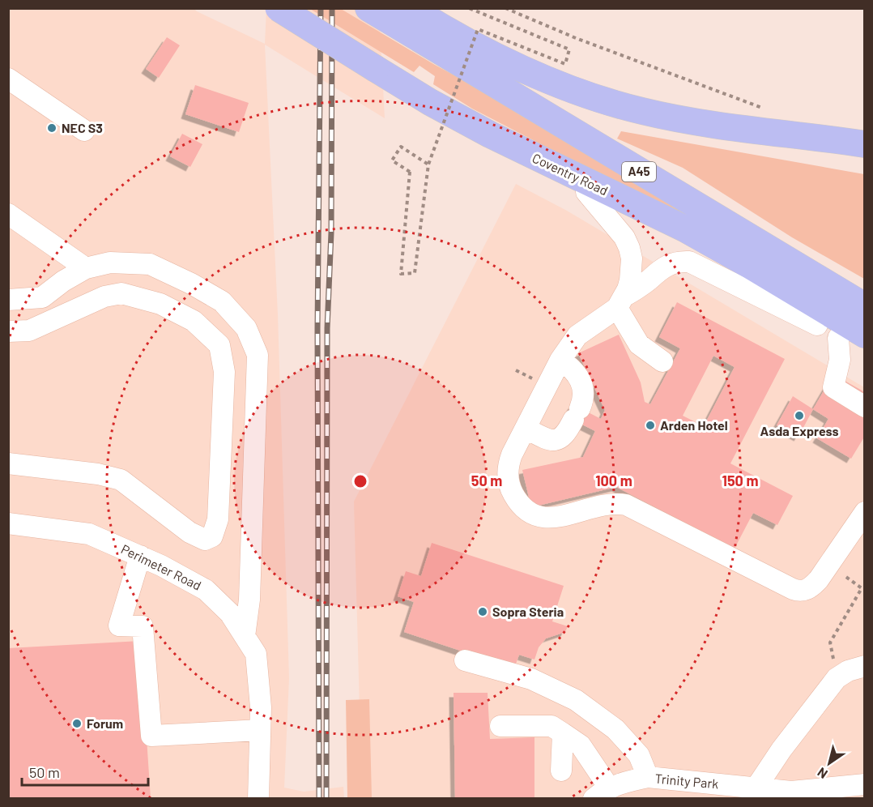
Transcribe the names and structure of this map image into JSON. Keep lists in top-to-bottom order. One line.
{"streets":{"highway":["A45","Coventry Road"],"street":["Perimeter Road","Trinity Park"]},"places":["NEC S3","Asda Express","Arden Hotel","Sopra Steria","Forum"],"scale_bar":"50 m","north":"bottom left","rings":["50 m","100 m","150 m"]}
